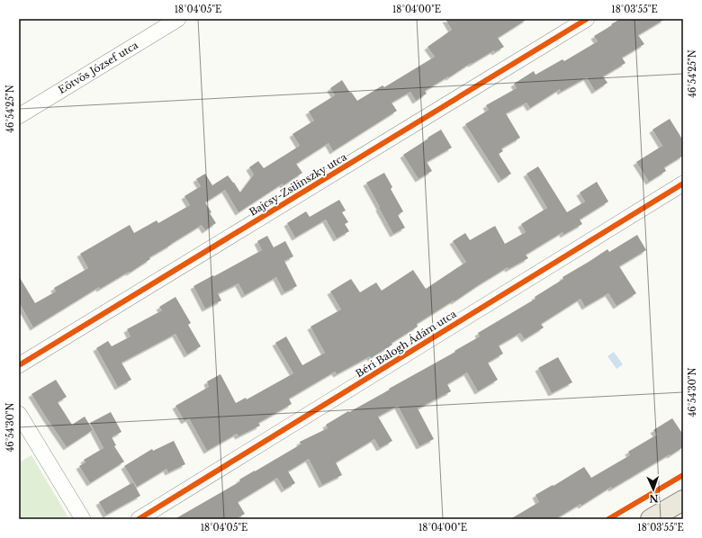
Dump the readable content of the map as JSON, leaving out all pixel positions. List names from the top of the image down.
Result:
{
  "streets": {
    "street": ["Eötvös József utca", "Bajcsy-Zsilinszky utca", "Béri Balogh Ádám utca"]
  },
  "north": "bottom",
  "coordinates": [
    "18°04'05\"E",
    "18°04'00\"E",
    "18°03'55\"E",
    "46°54'25\"N",
    "46°54'30\"N"
  ]
}
